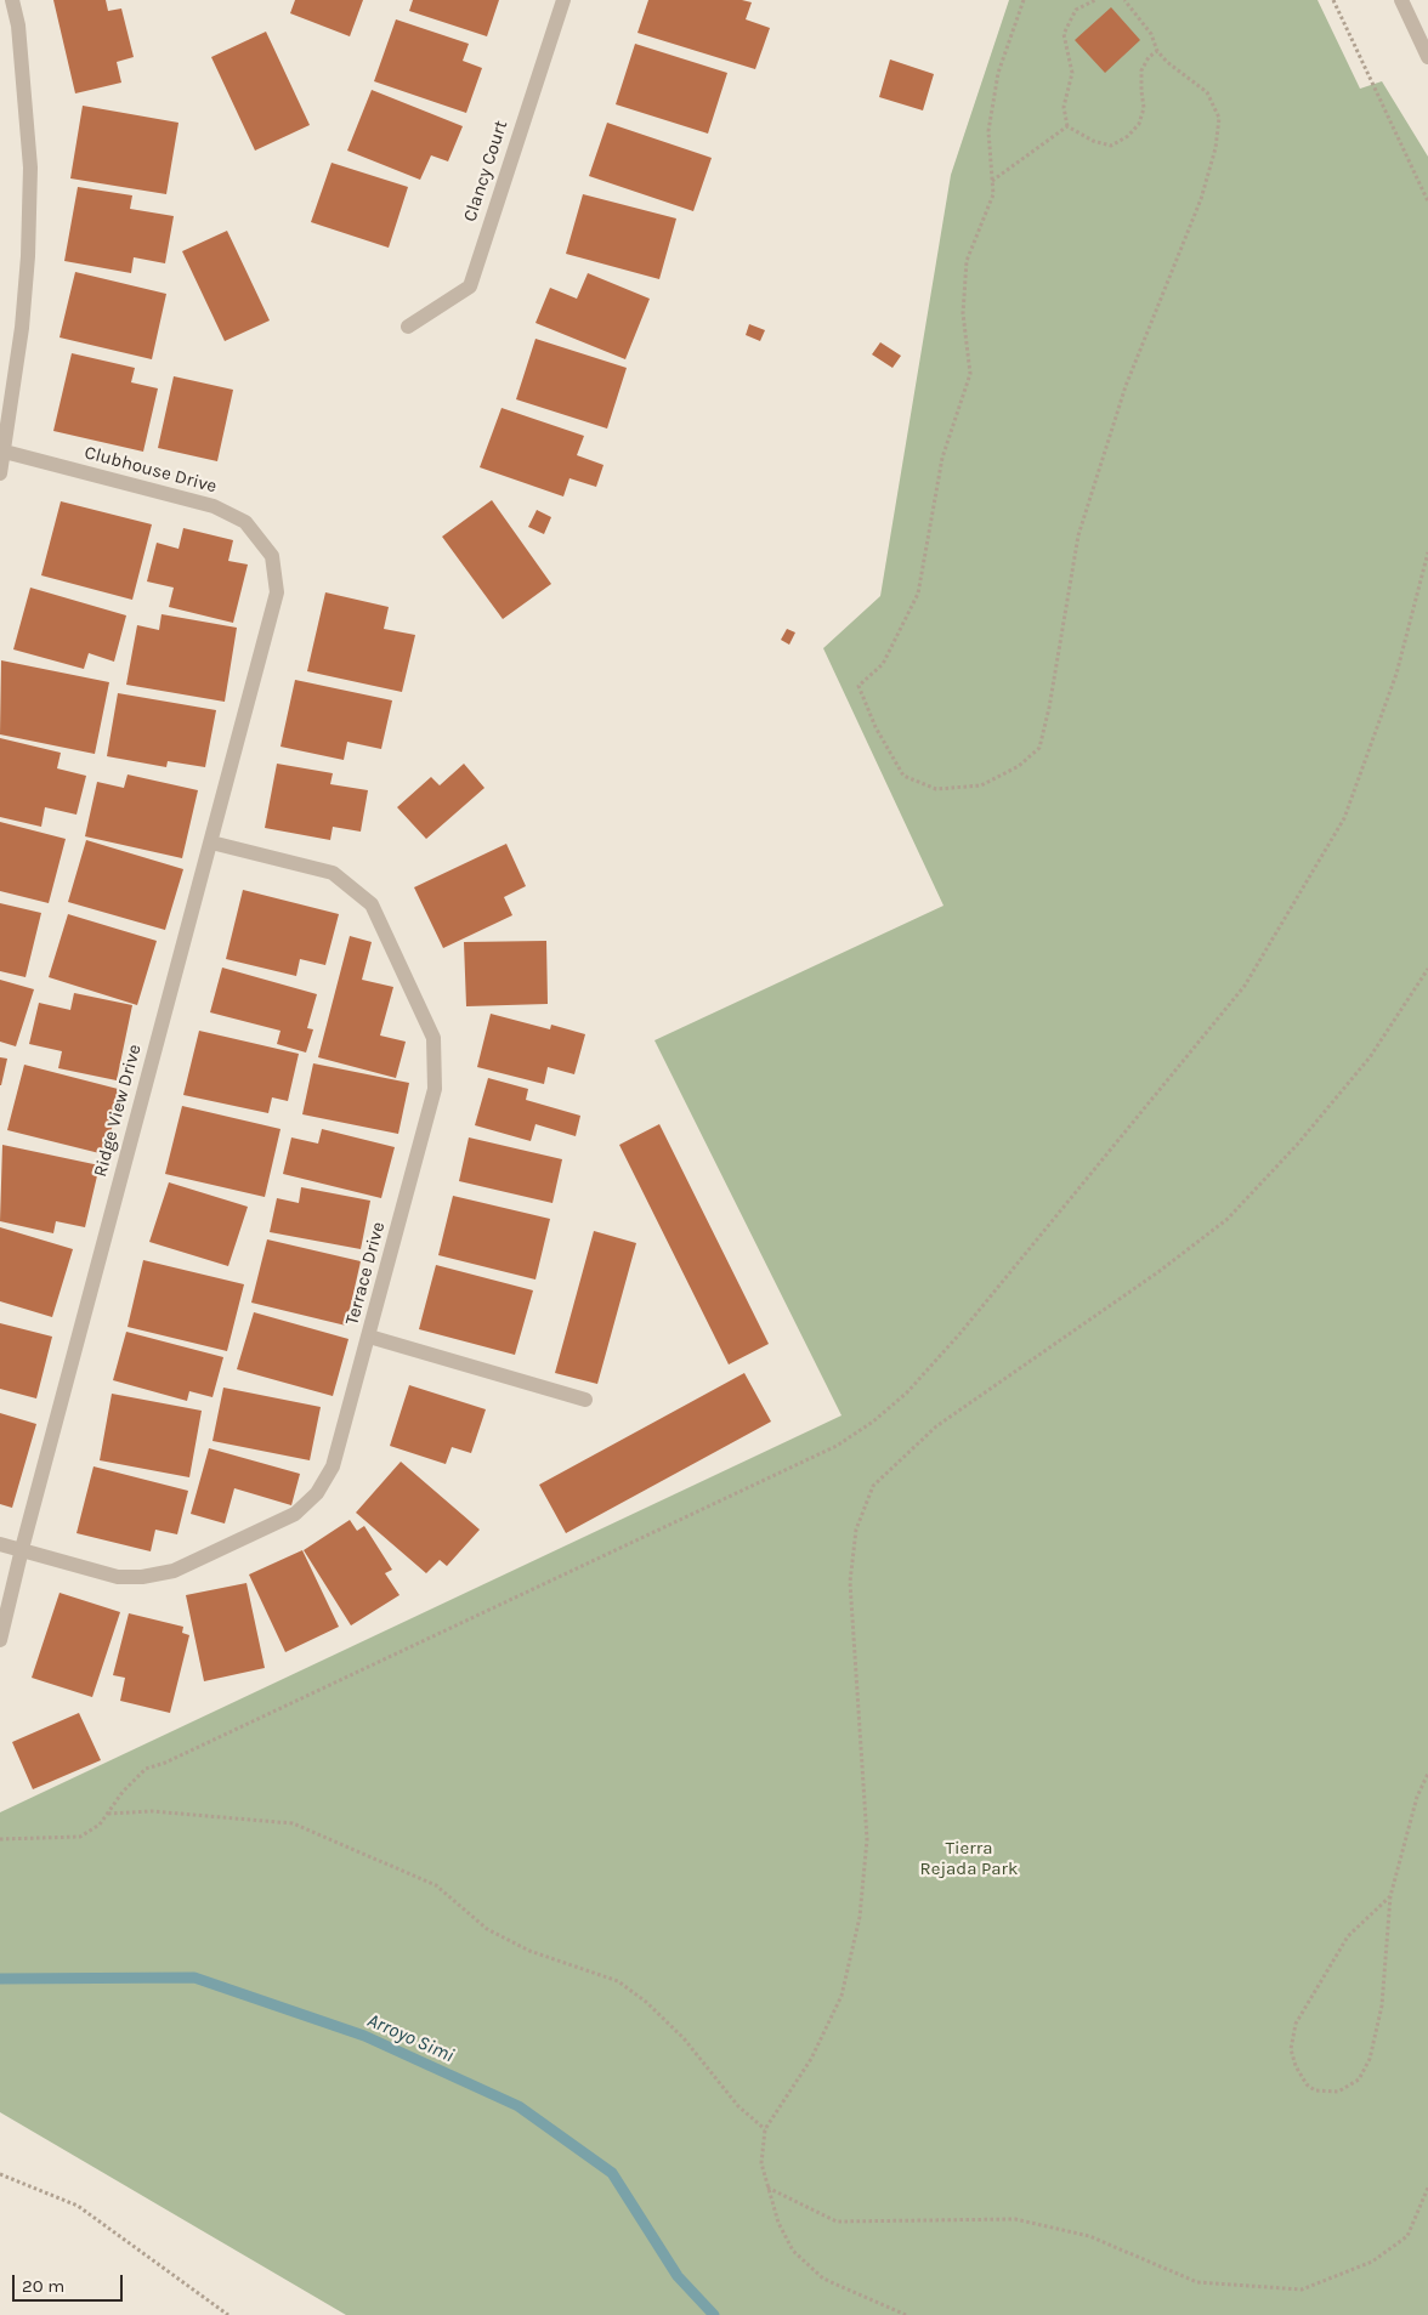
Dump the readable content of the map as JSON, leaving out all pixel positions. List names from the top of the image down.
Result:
{
  "streets": {
    "street": [
      "Clancy Court",
      "Clubhouse Drive",
      "Ridge View Drive",
      "Terrace Drive"
    ]
  },
  "crossings": [
    ["Clubhouse Drive", "Ridge View Drive"],
    ["Ridge View Drive", "Terrace Drive"]
  ],
  "water": ["Arroyo Simi"],
  "parks": ["Tierra Rejada Park"],
  "scale_bar": "20 m"
}
